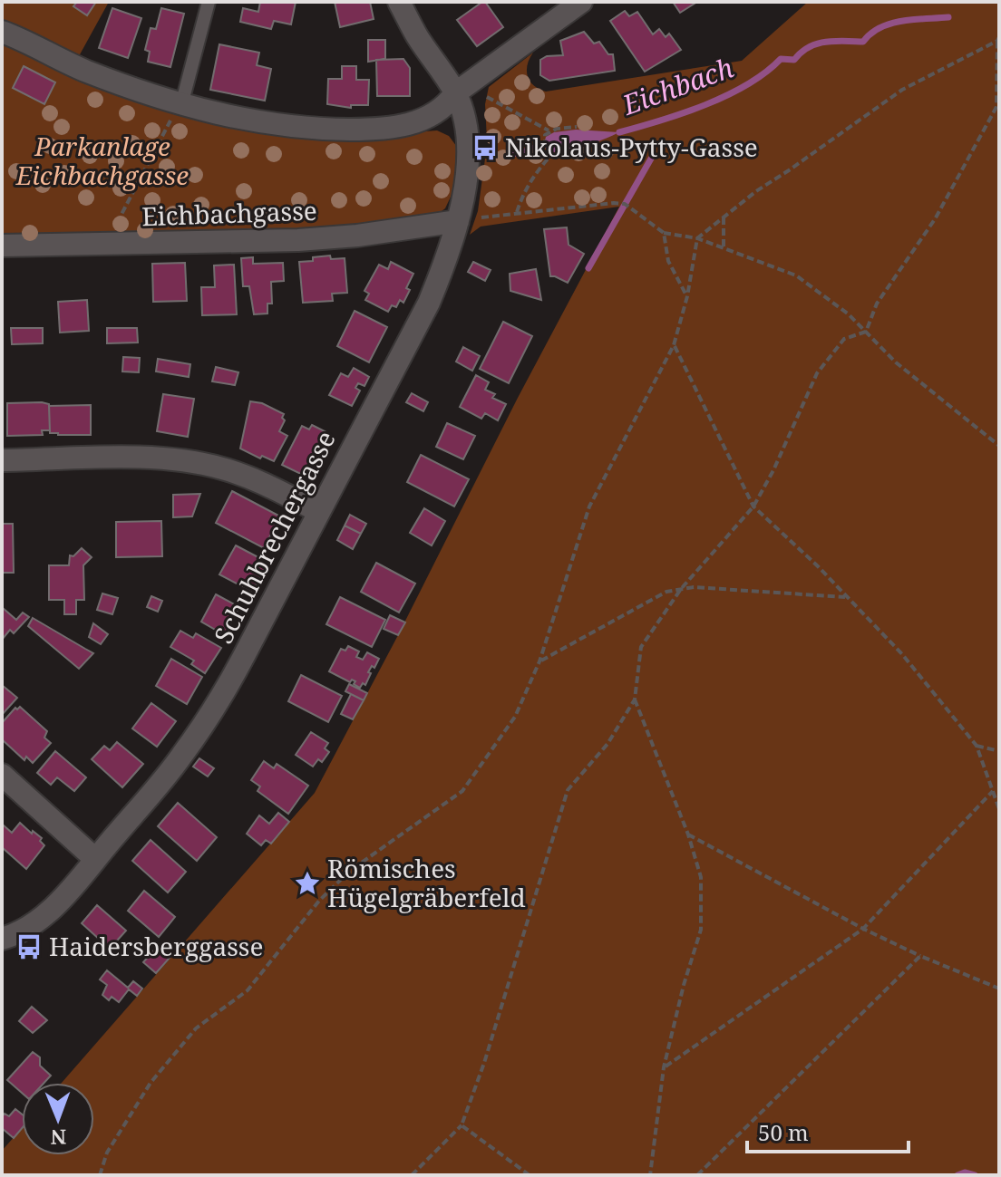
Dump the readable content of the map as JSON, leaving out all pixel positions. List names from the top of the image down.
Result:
{
  "streets": {
    "street": ["Eichbachgasse", "Schuhbrechergasse"]
  },
  "crossings": [
    ["Eichbachgasse", "Schuhbrechergasse"]
  ],
  "water": ["Eichbach"],
  "parks": ["Parkanlage Eichbachgasse"],
  "places": {
    "bus stop": ["Nikolaus-Pytty-Gasse", "Haidersberggasse"],
    "place": ["Römisches Hügelgräberfeld"]
  },
  "scale_bar": "50 m",
  "north": "bottom"
}
